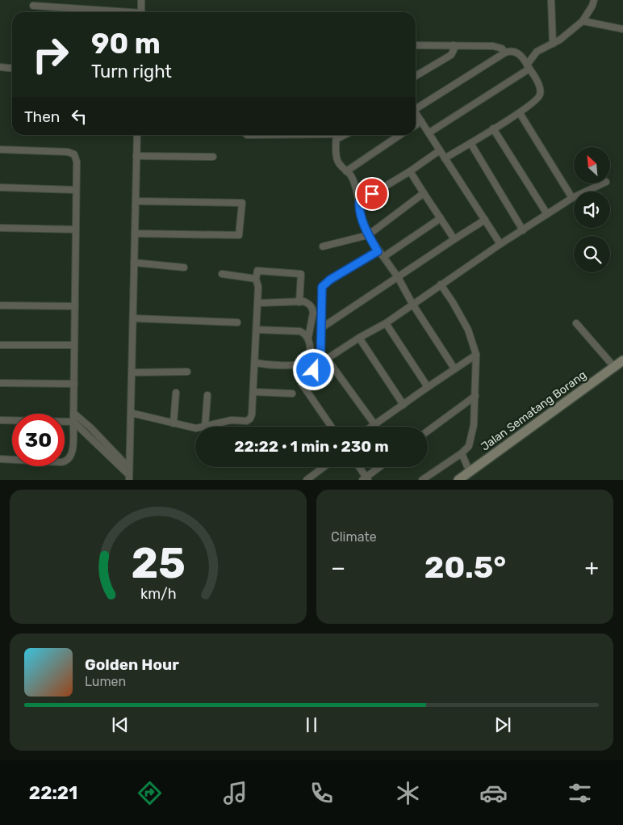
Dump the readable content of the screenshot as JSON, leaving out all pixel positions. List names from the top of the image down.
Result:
{
  "streets": {
    "street": ["Jalan Sematang Borang"]
  },
  "north": "top left",
  "page": {
    "turn": ["90 m", "Turn right"],
    "then": "Then",
    "limit": "30",
    "trip": "22:22 · 1 min · 230 m",
    "tile": "Climate",
    "heat": ["−", "20.5°", "+"],
    "song": ["Golden Hour", "Lumen"],
    "tabs": "22:21",
    "gauge": ["25", "km/h"]
  }
}
